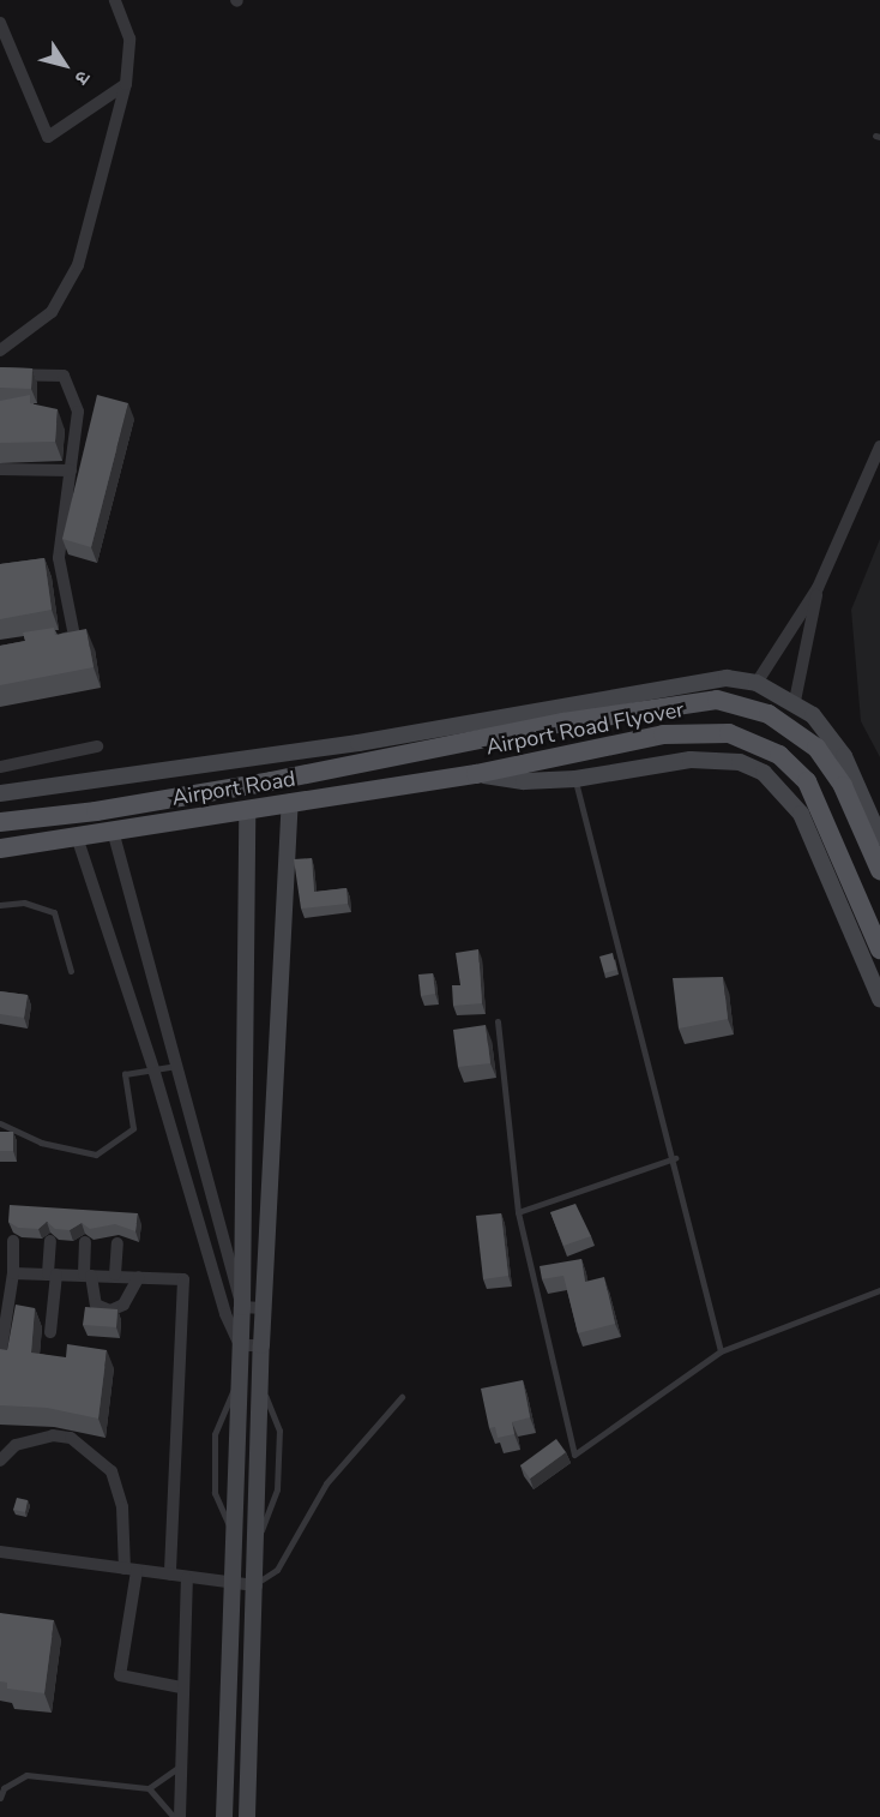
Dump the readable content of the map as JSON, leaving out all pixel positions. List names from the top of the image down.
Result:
{
  "streets": {
    "main road": ["Airport Road Flyover", "Airport Road"]
  },
  "crossings": [
    ["Airport Road Flyover", "Airport Road"]
  ],
  "north": "bottom right"
}
